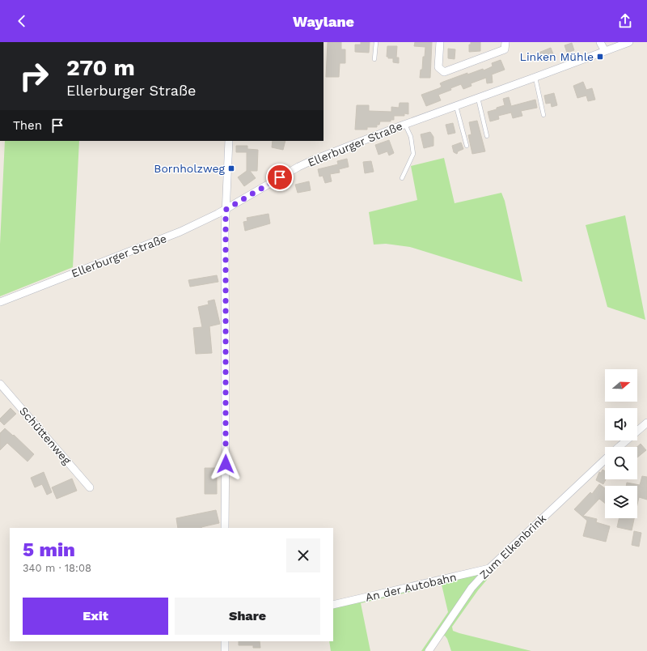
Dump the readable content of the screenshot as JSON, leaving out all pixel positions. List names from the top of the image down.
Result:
{
  "streets": {
    "street": [
      "Ellerburger Straße",
      "Schüttenweg",
      "Zum Elkenbrink",
      "An der Autobahn"
    ]
  },
  "crossings": [
    ["Zum Elkenbrink", "An der Autobahn"]
  ],
  "places": {
    "transit": ["Linken Mühle", "Bornholzweg"]
  },
  "north": "right",
  "page": {
    "header": "Waylane",
    "turn": ["270 m", "Ellerburger Straße"],
    "then": "Then",
    "heading": ["5 min", "340 m · 18:08"],
    "buttons": ["Exit", "Share"]
  }
}
